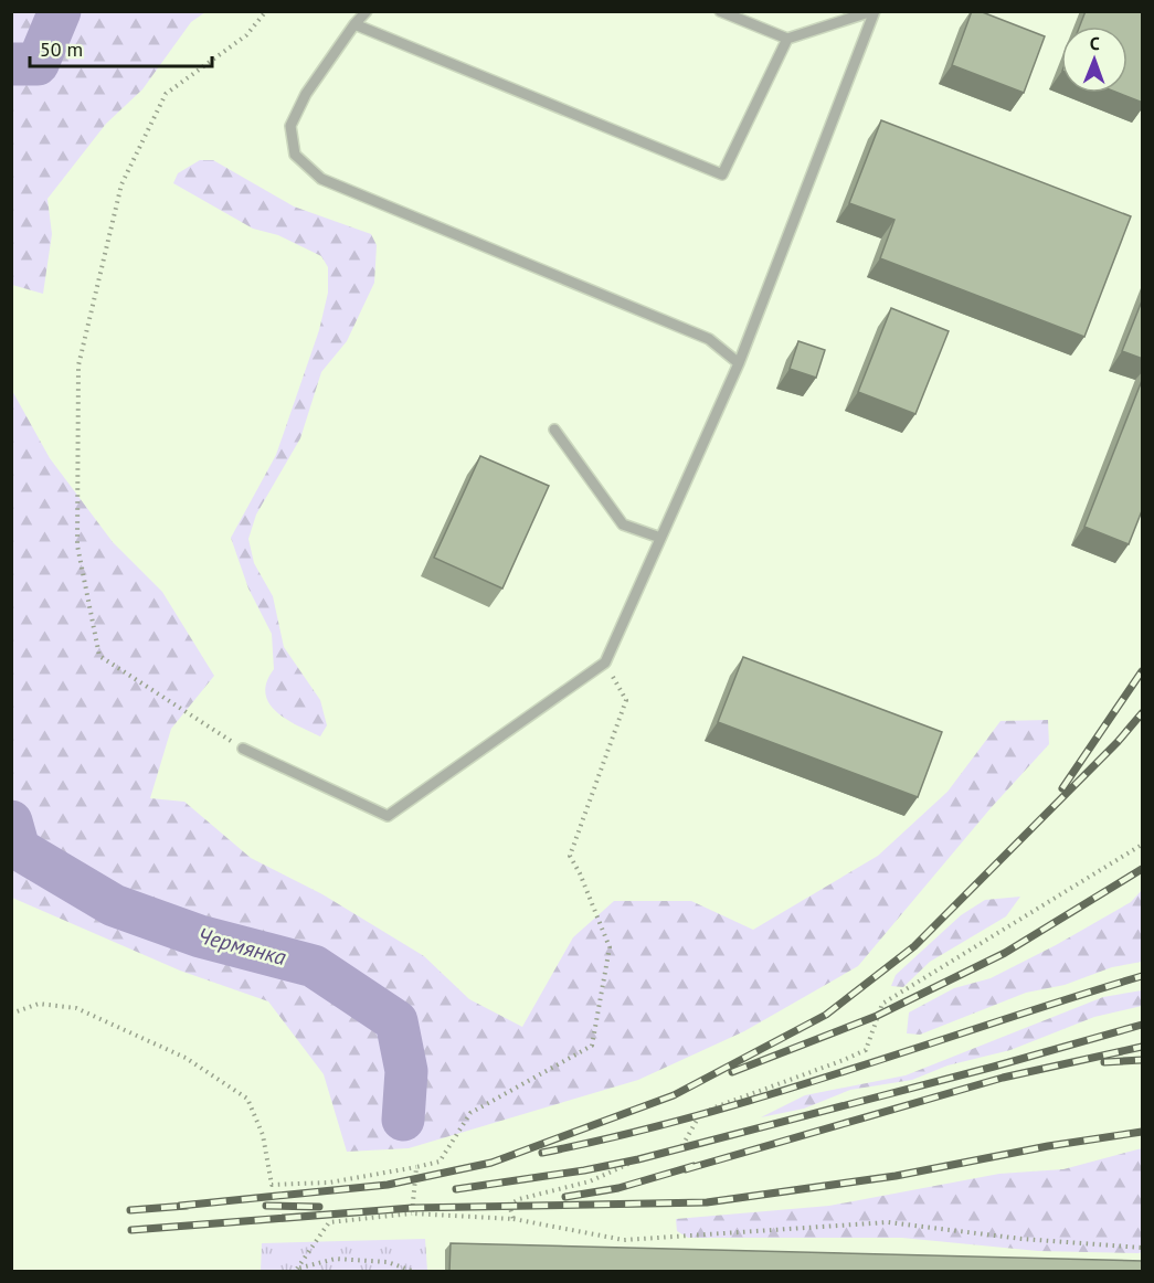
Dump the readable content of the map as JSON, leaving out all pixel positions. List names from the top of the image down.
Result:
{
  "water": ["Чермянка"],
  "scale_bar": "50 m",
  "north": "top"
}
